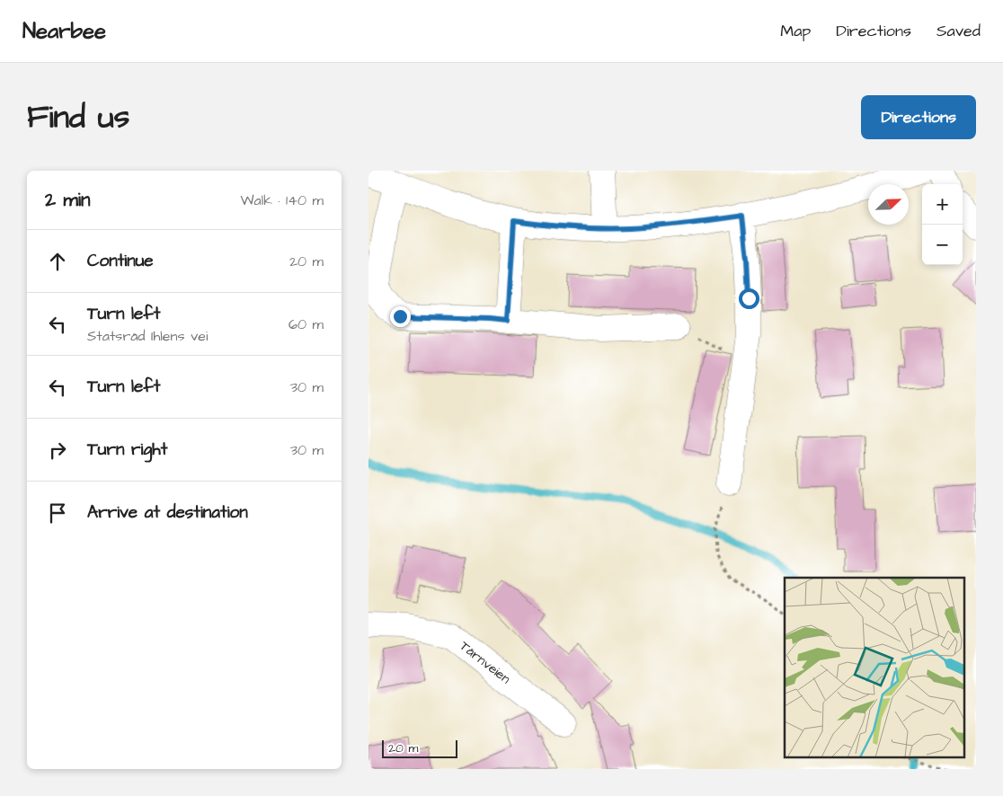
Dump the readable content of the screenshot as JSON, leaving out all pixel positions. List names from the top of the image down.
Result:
{
  "streets": {
    "street": ["Tårnveien"]
  },
  "scale_bar": "20 m",
  "north": "top right",
  "page": {
    "header": "Nearbee",
    "nav": ["Map", "Directions", "Saved"],
    "title": "Find us",
    "buttons": "Directions",
    "heading": ["2 min", "Walk · 140 m"],
    "map_buttons": ["+", "−"],
    "list": [
      ["Continue", "20 m"],
      ["Turn left", "Statsråd Ihlens vei", "60 m"],
      ["Turn left", "30 m"],
      ["Turn right", "30 m"],
      "Arrive at destination"
    ],
    "scale": "20 m"
  }
}
